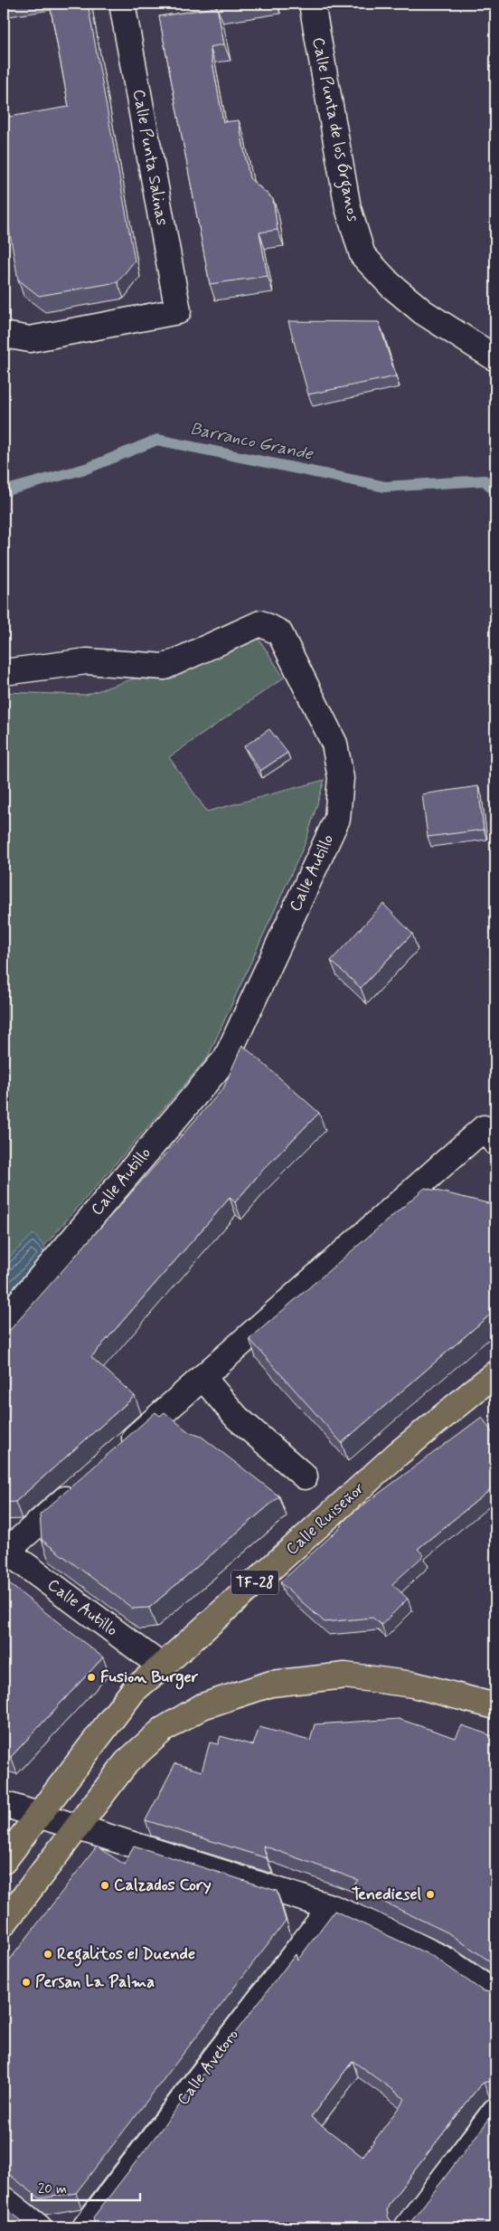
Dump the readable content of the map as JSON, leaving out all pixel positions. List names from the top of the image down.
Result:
{
  "streets": {
    "main road": ["Calle Ruiseñor", "TF-28"],
    "street": [
      "Calle Punta de los Órganos",
      "Calle Punta Salinas",
      "Calle Autillo",
      "Calle Avetoro"
    ]
  },
  "crossings": [
    ["Calle Autillo", "Calle Ruiseñor"],
    ["Calle Ruiseñor", "TF-28"]
  ],
  "water": ["Barranco Grande"],
  "places": [
    "Fusion Burger",
    "Calzados Cory",
    "Tenediesel",
    "Regalitos el Duende",
    "Persan La Palma"
  ],
  "scale_bar": "20 m"
}
